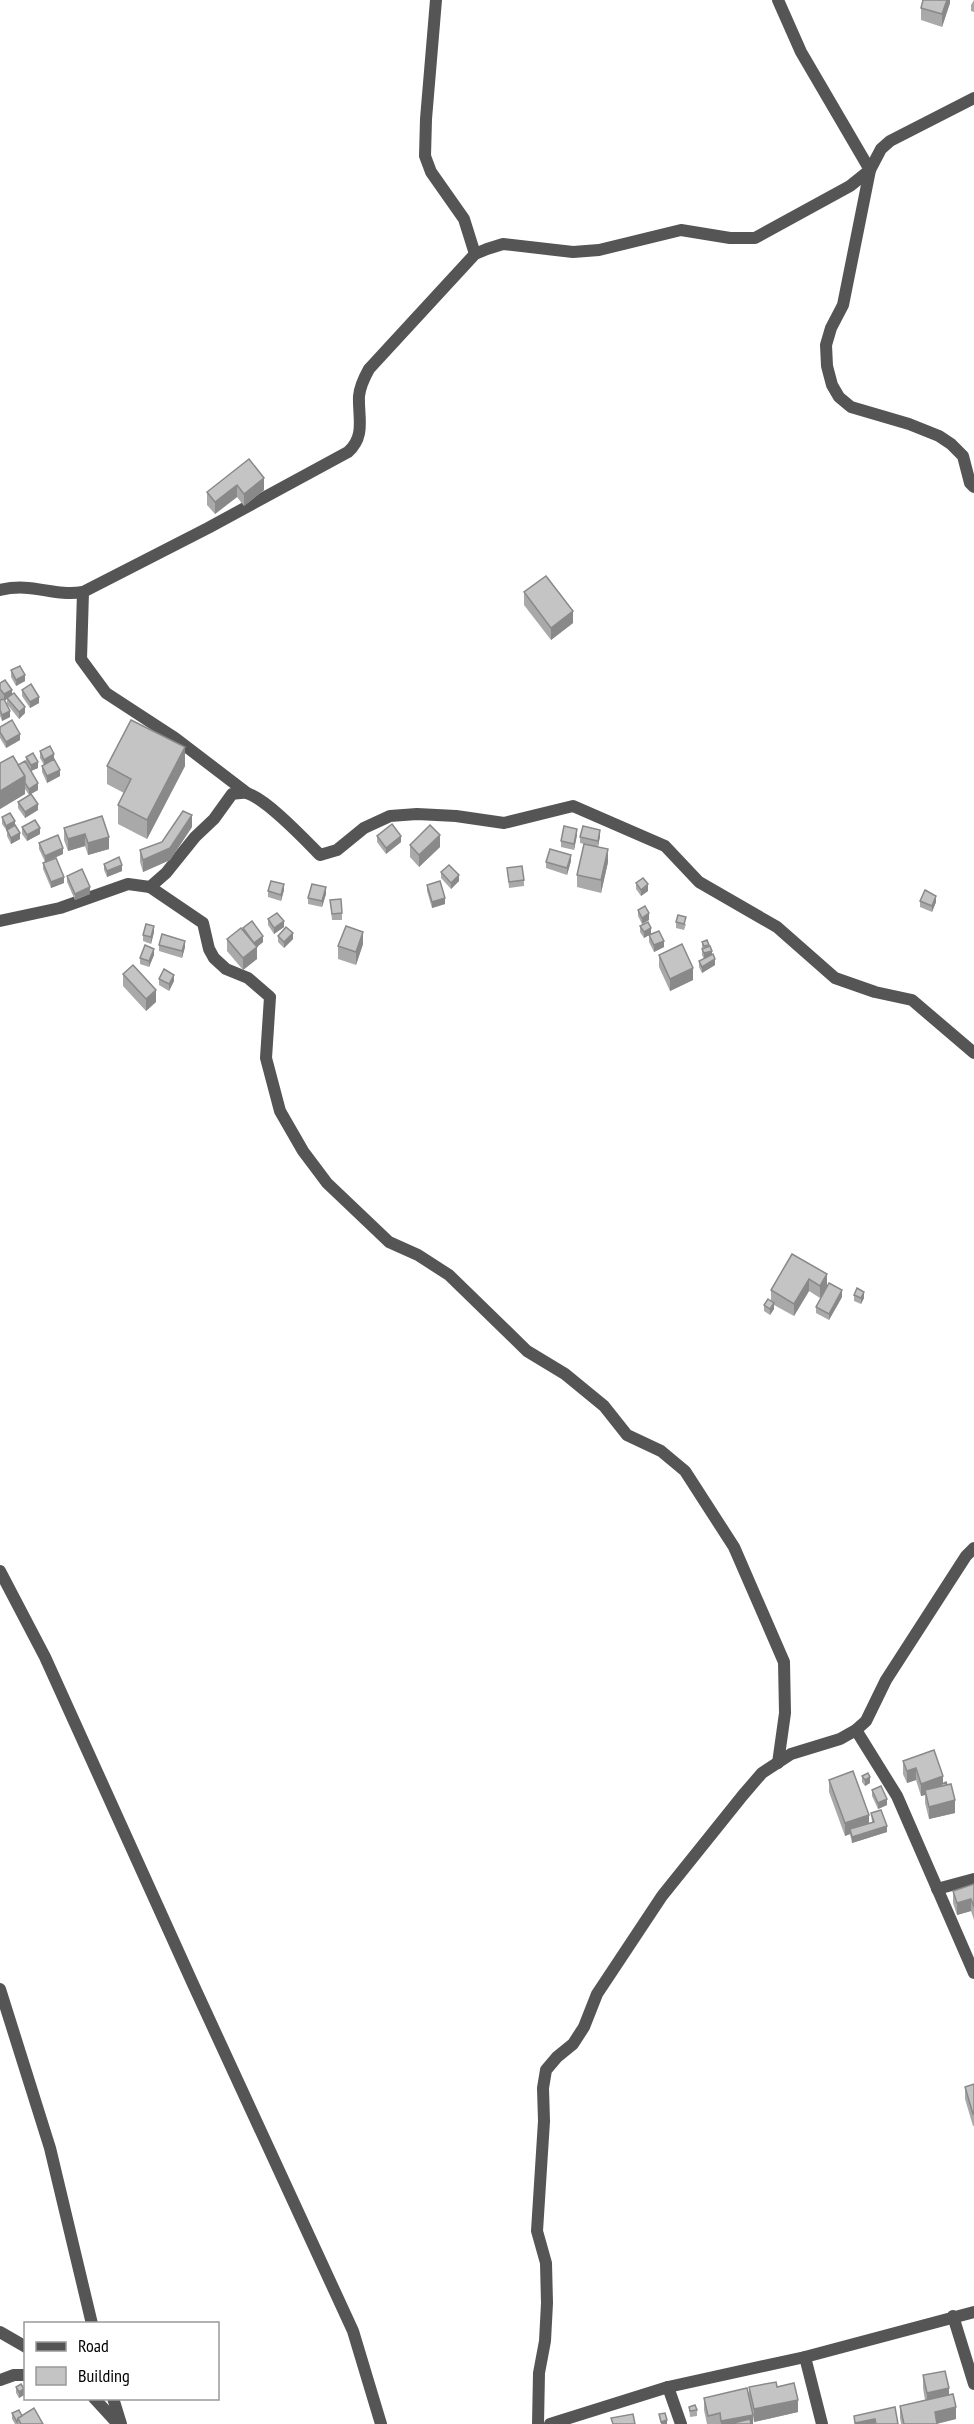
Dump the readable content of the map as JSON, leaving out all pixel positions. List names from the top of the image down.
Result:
{
  "legend": ["Road", "Building"]
}
